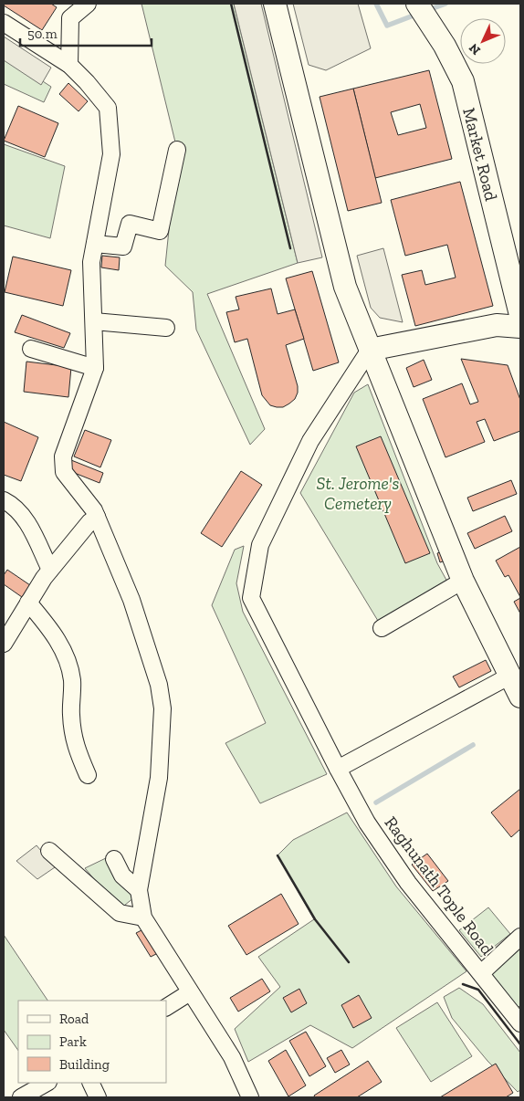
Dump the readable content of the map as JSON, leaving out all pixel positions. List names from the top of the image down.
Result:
{
  "streets": {
    "main road": ["Market Road"],
    "street": ["Raghunath Tople Road"]
  },
  "parks": ["St. Jerome's Cemetery"],
  "legend": ["Road", "Park", "Building"],
  "scale_bar": "50 m",
  "north": "bottom left"
}
